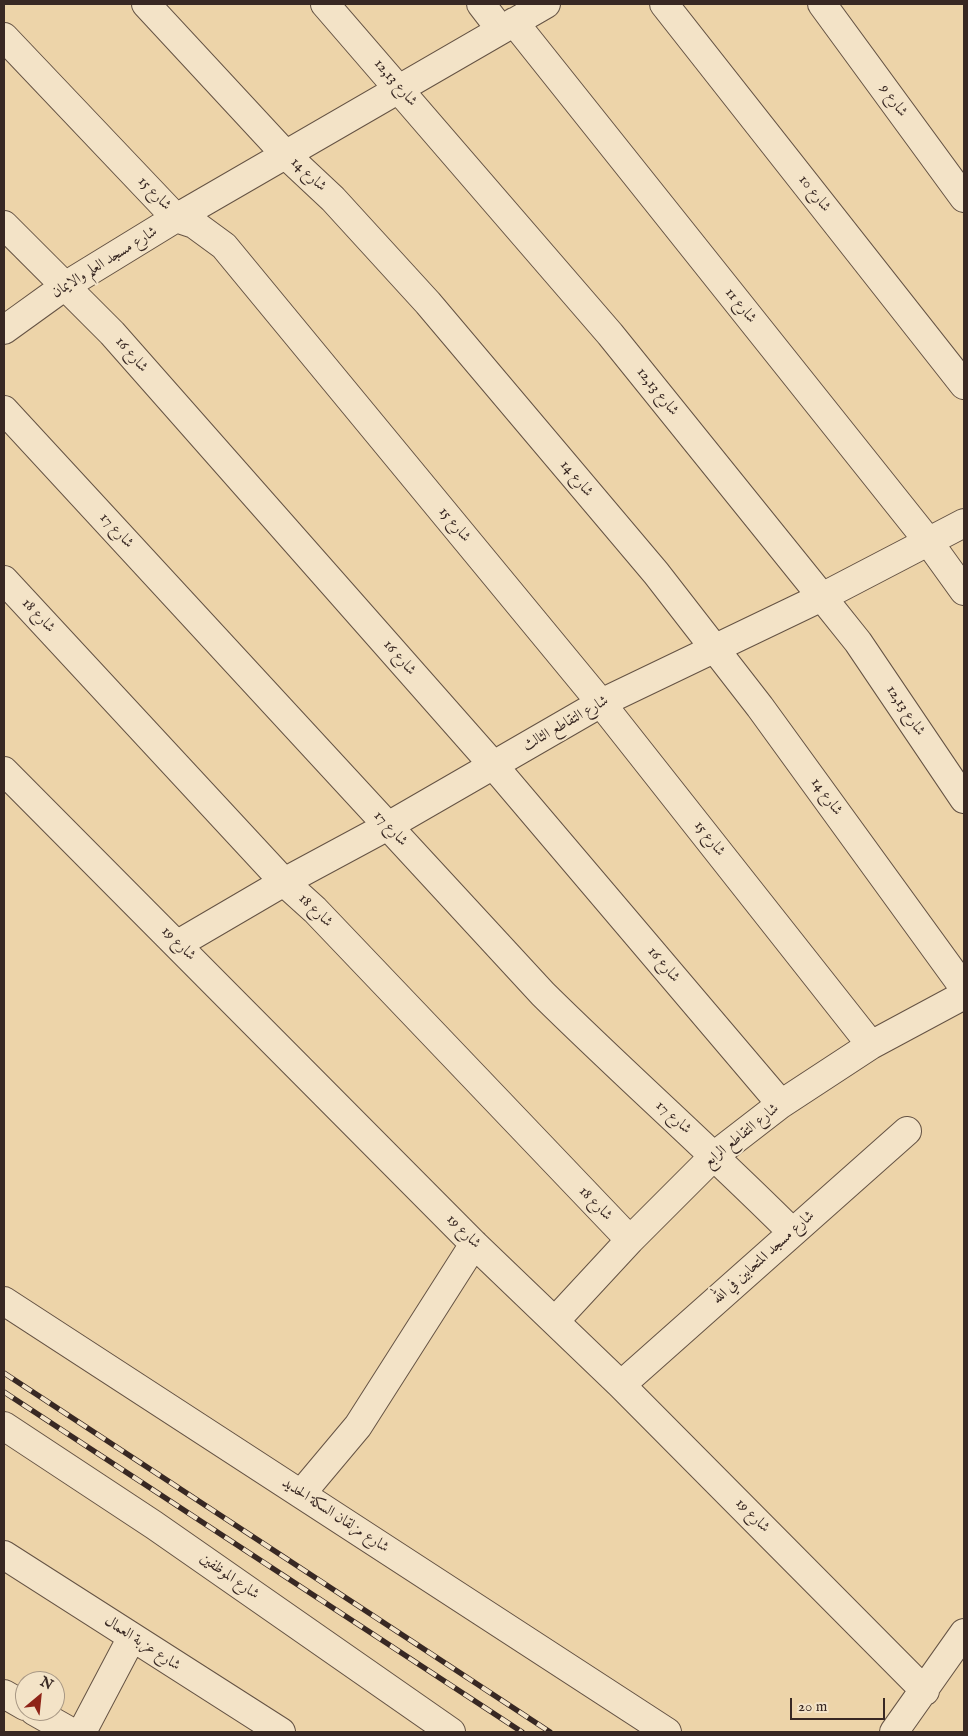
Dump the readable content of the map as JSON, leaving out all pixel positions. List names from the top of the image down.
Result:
{
  "streets": {
    "street": [
      "شارع 12,13",
      "شارع 9",
      "شارع 14",
      "شارع 15",
      "شارع 10",
      "شارع مسجد العلم والايمان",
      "شارع 11",
      "شارع 16",
      "شارع 17",
      "شارع 18",
      "شارع التقاطع الثالث",
      "شارع 19",
      "شارع التقاطع الرابع",
      "شارع مسجد المتحابين في الله",
      "شارع مزلقان السكة الحديد",
      "شارع الموظفين",
      "شارع عزبة العمال"
    ]
  },
  "crossings": [
    ["شارع 12,13", "شارع مسجد العلم والايمان"],
    ["شارع 12,13", "شارع التقاطع الثالث"],
    ["شارع 14", "شارع مسجد العلم والايمان"],
    ["شارع 14", "شارع التقاطع الثالث"],
    ["شارع 15", "شارع مسجد العلم والايمان"],
    ["شارع 15", "شارع التقاطع الثالث"],
    ["شارع 15", "شارع التقاطع الرابع"],
    ["شارع مسجد العلم والايمان", "شارع 11"],
    ["شارع مسجد العلم والايمان", "شارع 16"],
    ["شارع 11", "شارع التقاطع الثالث"],
    ["شارع 16", "شارع التقاطع الثالث"],
    ["شارع 16", "شارع التقاطع الرابع"],
    ["شارع 17", "شارع التقاطع الثالث"],
    ["شارع 17", "شارع التقاطع الرابع"],
    ["شارع 17", "شارع مسجد المتحابين في الله"],
    ["شارع 18", "شارع التقاطع الثالث"],
    ["شارع 18", "شارع التقاطع الرابع"],
    ["شارع التقاطع الثالث", "شارع 19"],
    ["شارع 19", "شارع التقاطع الرابع"],
    ["شارع 19", "شارع مسجد المتحابين في الله"]
  ],
  "scale_bar": "20 m",
  "north": "top right"
}
